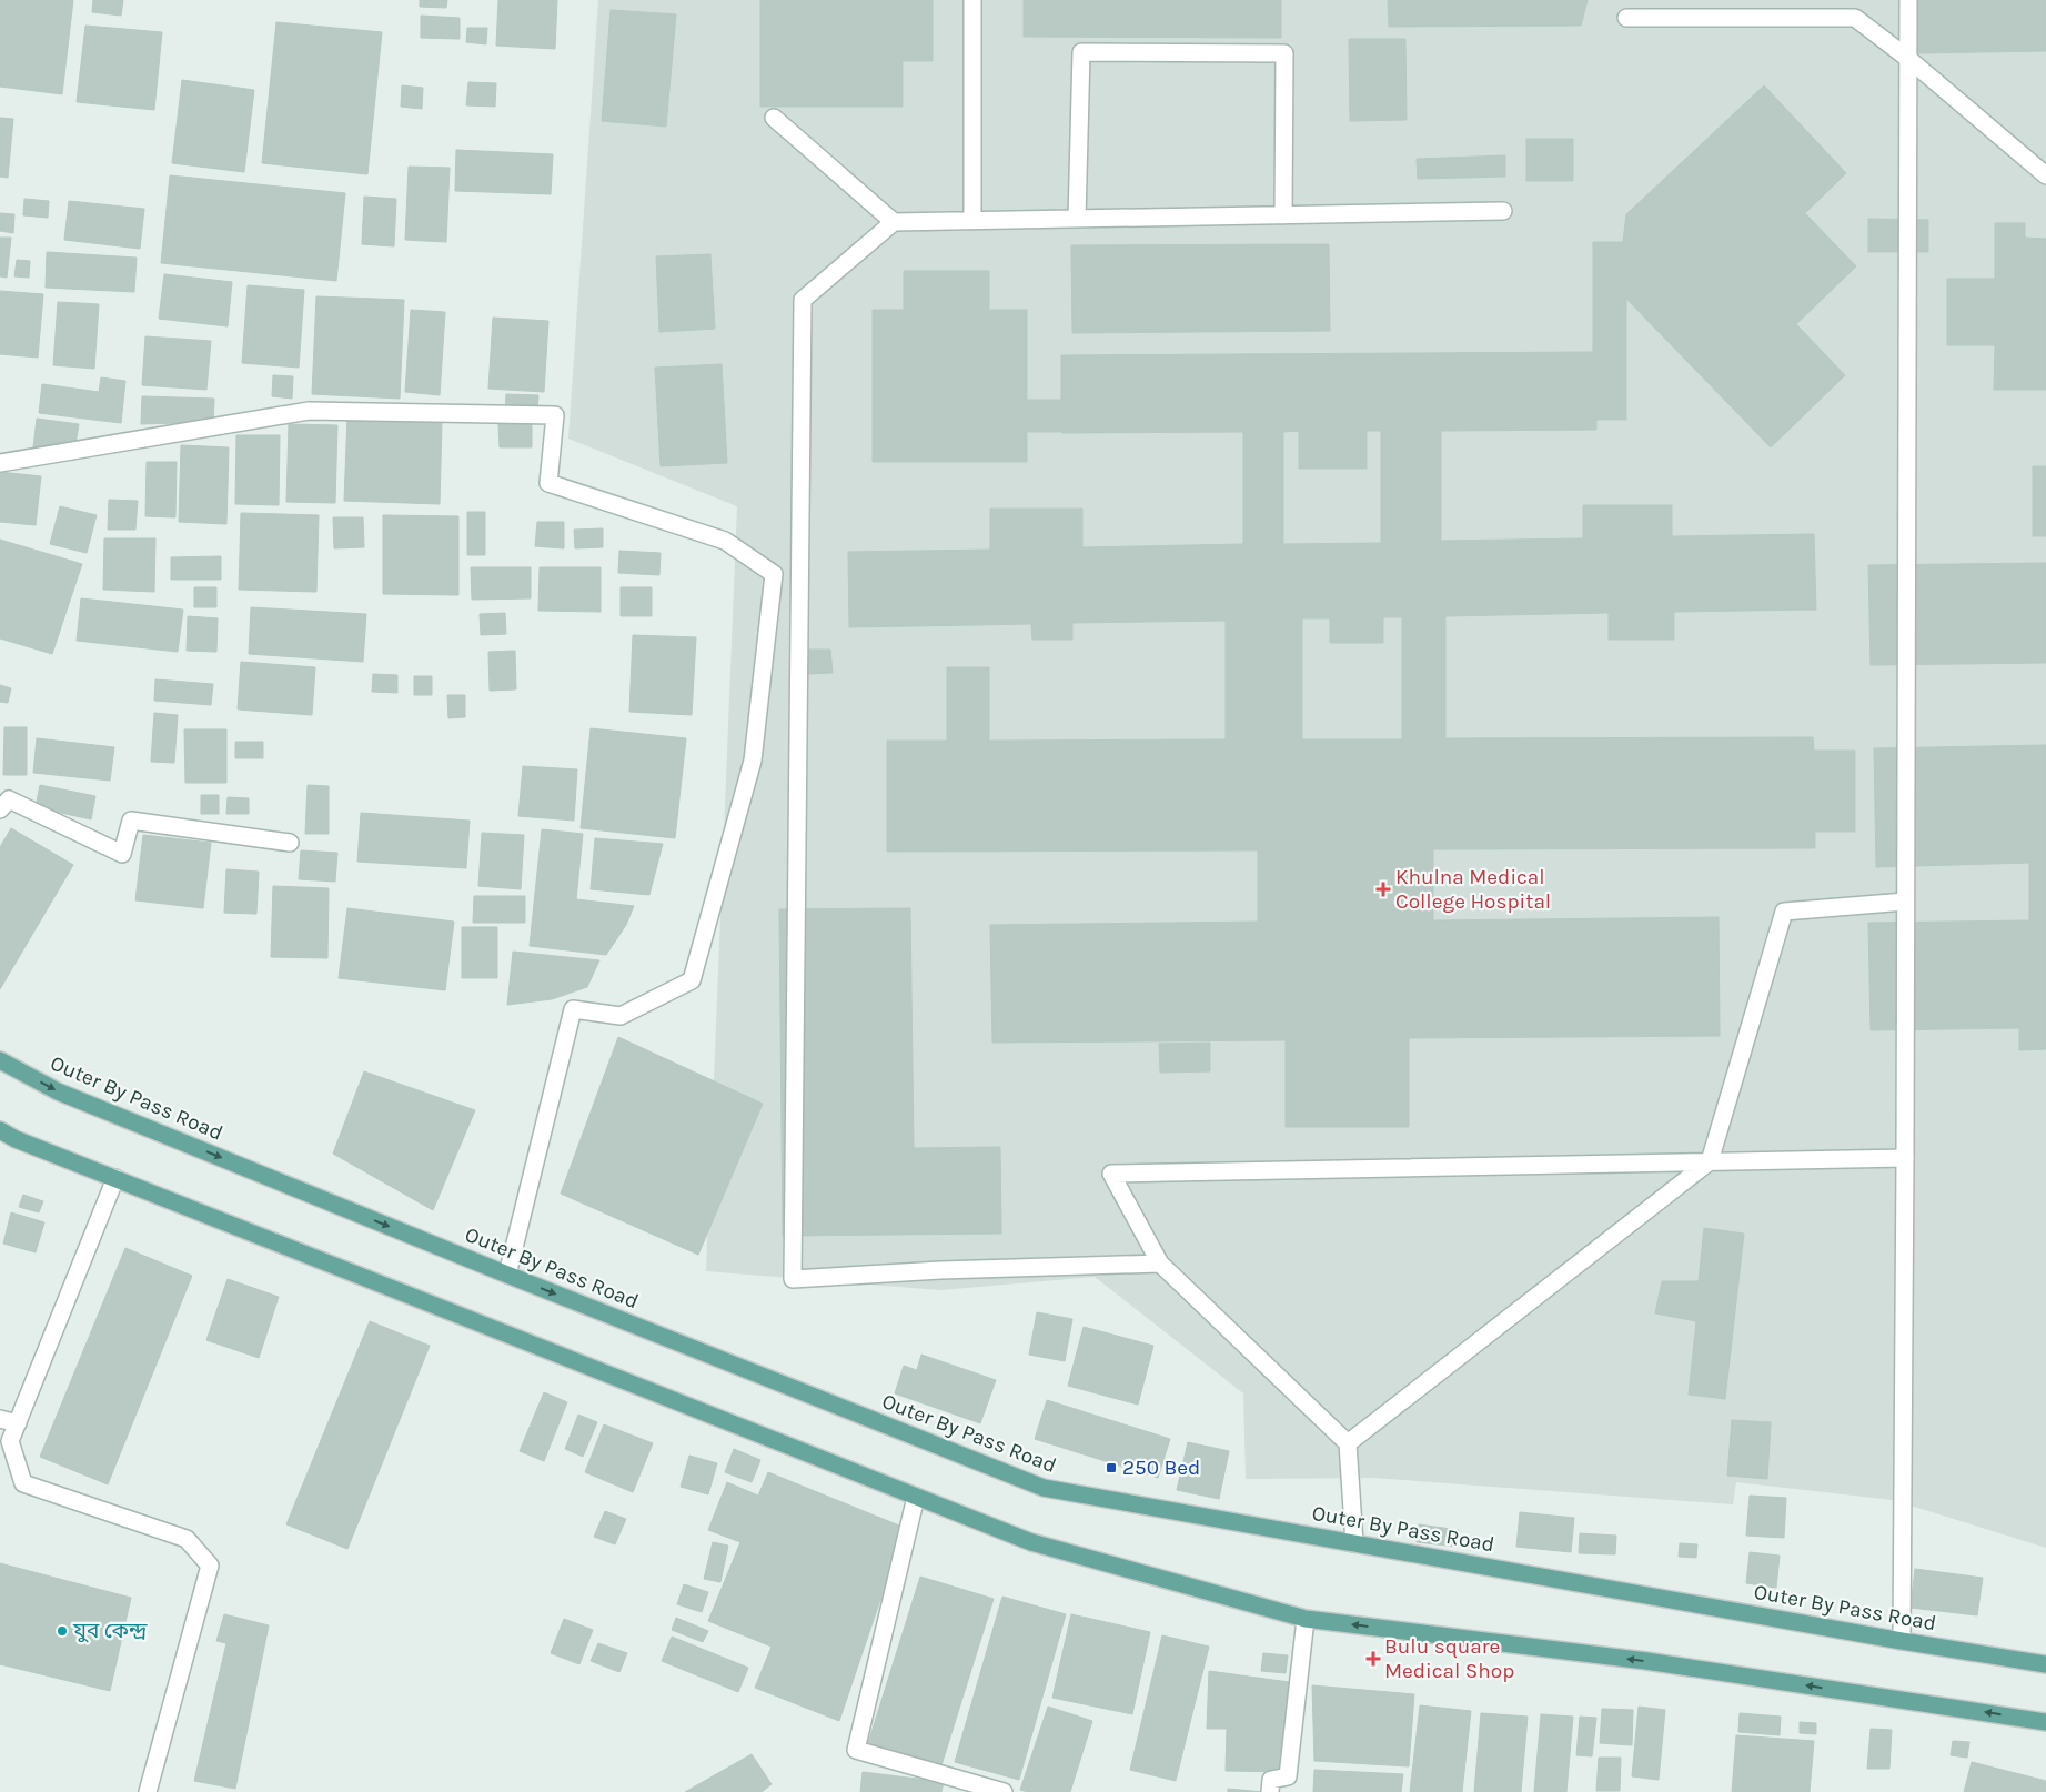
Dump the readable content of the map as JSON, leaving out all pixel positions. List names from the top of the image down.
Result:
{
  "streets": {
    "main road": ["Outer By Pass Road"]
  },
  "places": {
    "health": ["Khulna Medical College Hospital", "Bulu square Medical Shop"],
    "transit": ["250 Bed"],
    "other": ["যুব কেন্দ্র"]
  }
}
